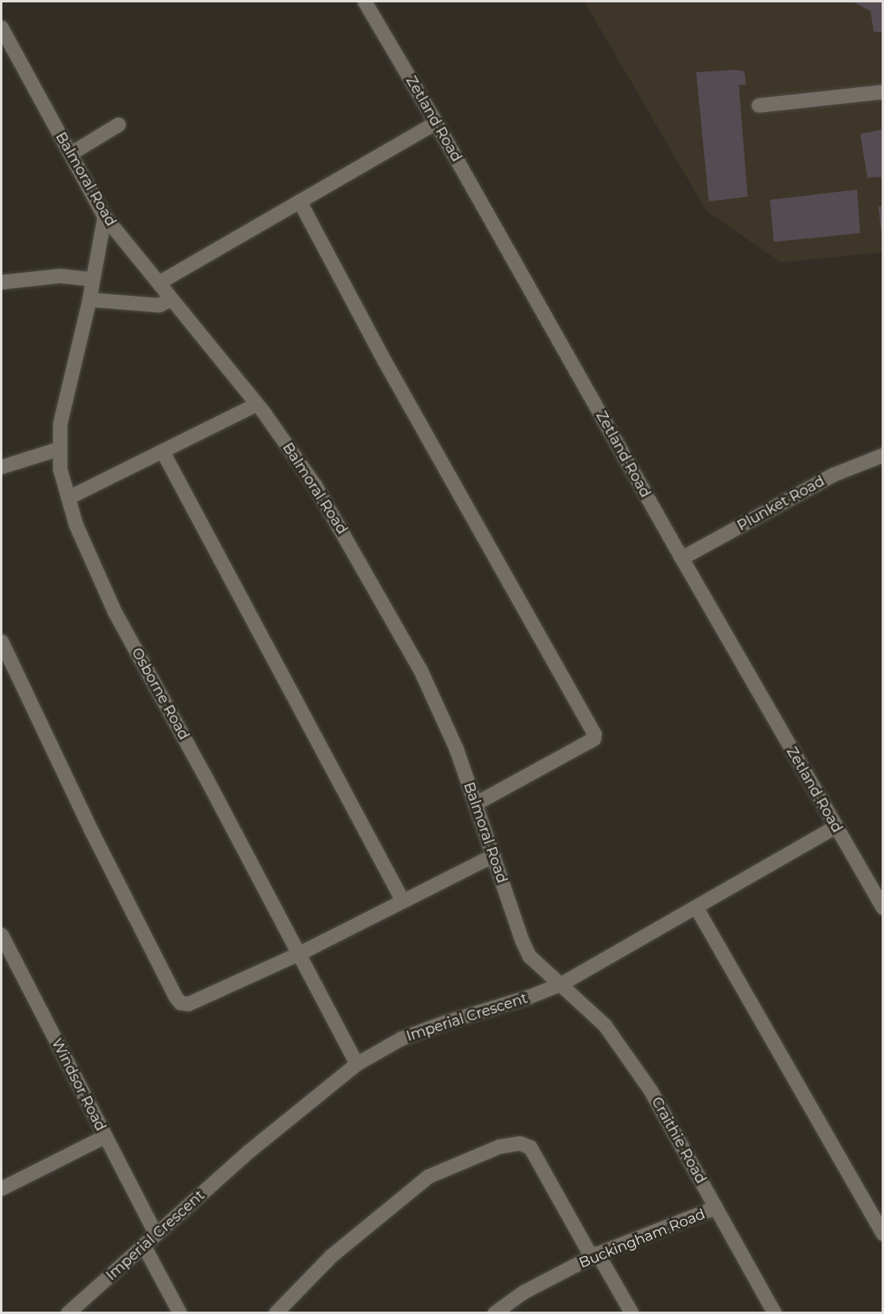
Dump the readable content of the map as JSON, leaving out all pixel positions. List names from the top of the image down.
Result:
{
  "streets": {
    "street": [
      "Zetland Road",
      "Balmoral Road",
      "Plunket Road",
      "Osborne Road",
      "Imperial Crescent",
      "Windsor Road",
      "Craithie Road",
      "Buckingham Road"
    ]
  },
  "crossings": [
    ["Zetland Road", "Plunket Road"],
    ["Zetland Road", "Imperial Crescent"],
    ["Balmoral Road", "Osborne Road"],
    ["Balmoral Road", "Imperial Crescent"],
    ["Balmoral Road", "Craithie Road"],
    ["Osborne Road", "Imperial Crescent"],
    ["Imperial Crescent", "Windsor Road"],
    ["Imperial Crescent", "Craithie Road"],
    ["Craithie Road", "Buckingham Road"]
  ]
}
